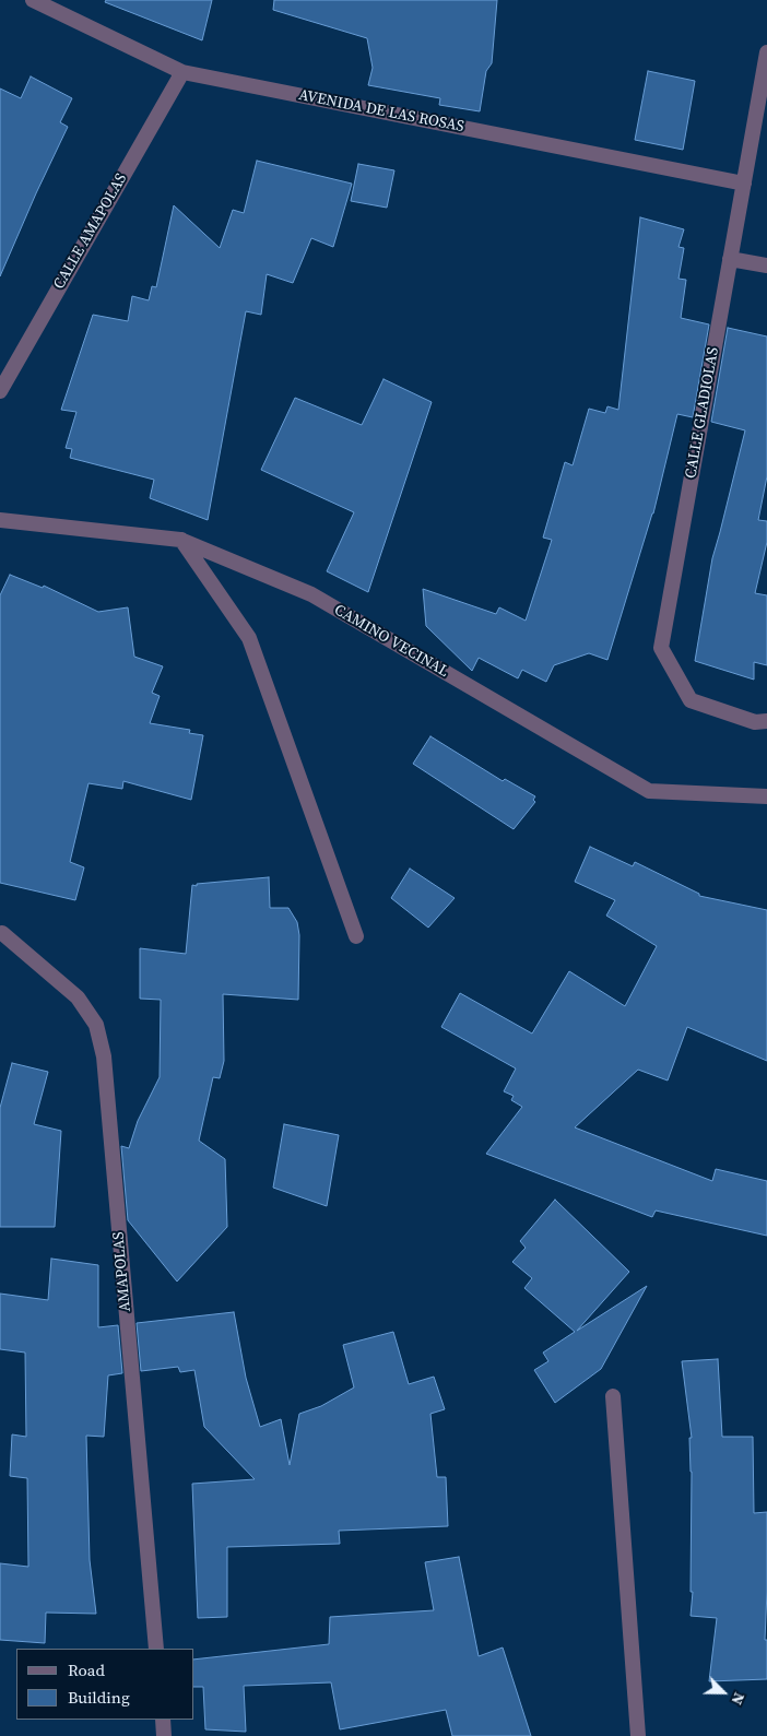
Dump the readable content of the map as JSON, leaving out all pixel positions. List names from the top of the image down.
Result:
{
  "streets": {
    "street": [
      "AVENIDA DE LAS ROSAS",
      "CALLE AMAPOLAS",
      "CALLE GLADIOLAS",
      "CAMINO VECINAL",
      "AMAPOLAS"
    ]
  },
  "crossings": [
    ["AVENIDA DE LAS ROSAS", "CALLE AMAPOLAS"],
    ["AVENIDA DE LAS ROSAS", "CALLE GLADIOLAS"]
  ],
  "legend": ["Road", "Building"],
  "north": "bottom right"
}
